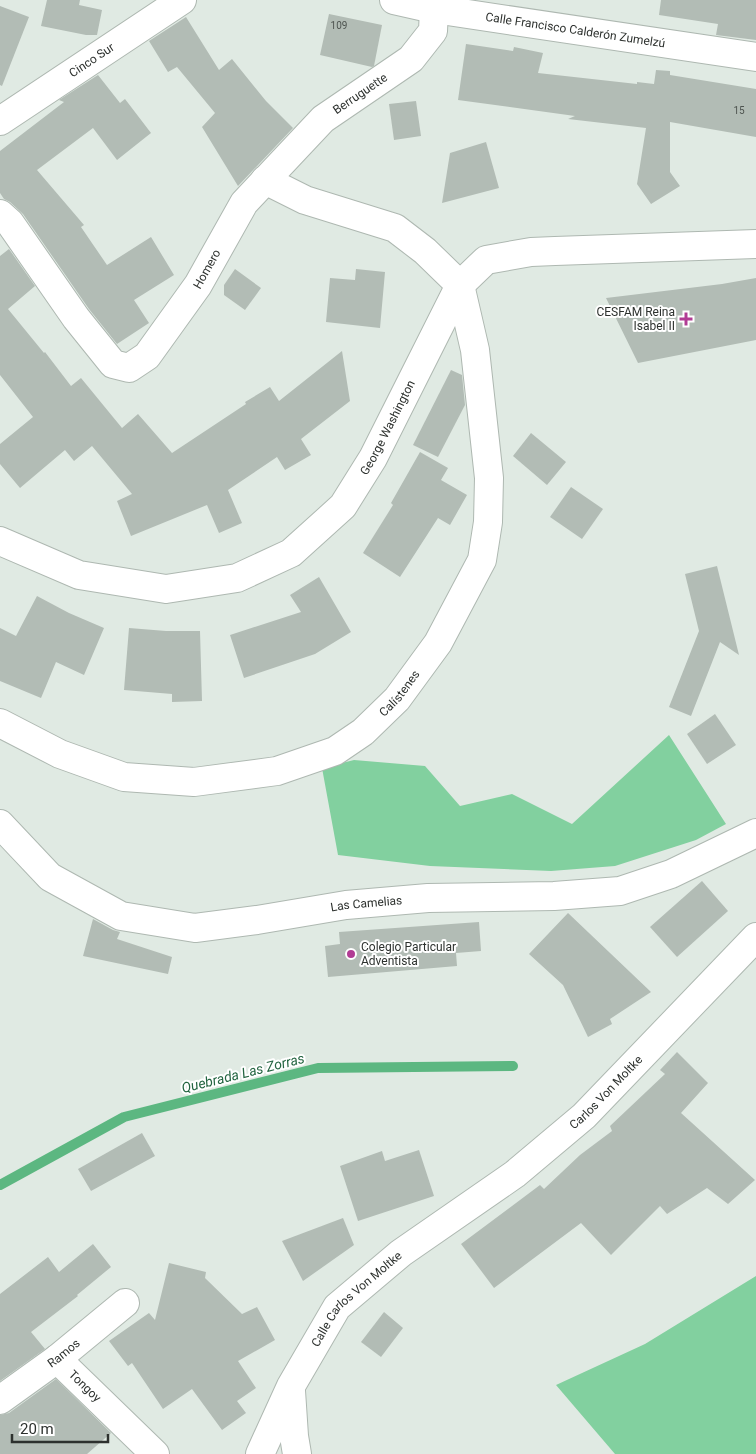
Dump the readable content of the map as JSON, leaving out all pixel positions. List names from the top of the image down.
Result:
{
  "streets": {
    "street": [
      "Calle Francisco Calderón Zumelzú",
      "Cinco Sur",
      "Berruguette",
      "Homero",
      "George Washington",
      "Calístenes",
      "Las Camelias",
      "Carlos Von Moltke",
      "Calle Carlos Von Moltke",
      "Ramos",
      "Tongoy"
    ]
  },
  "crossings": [
    ["Calle Francisco Calderón Zumelzú", "Berruguette"],
    ["Berruguette", "Homero"],
    ["George Washington", "Calístenes"],
    ["Carlos Von Moltke", "Calle Carlos Von Moltke"],
    ["Ramos", "Tongoy"]
  ],
  "water": ["Quebrada Las Zorras"],
  "places": {
    "health": ["CESFAM Reina Isabel II"],
    "other": ["Colegio Particular Adventista"]
  },
  "house_numbers": ["109", "15"],
  "scale_bar": "20 m"
}
